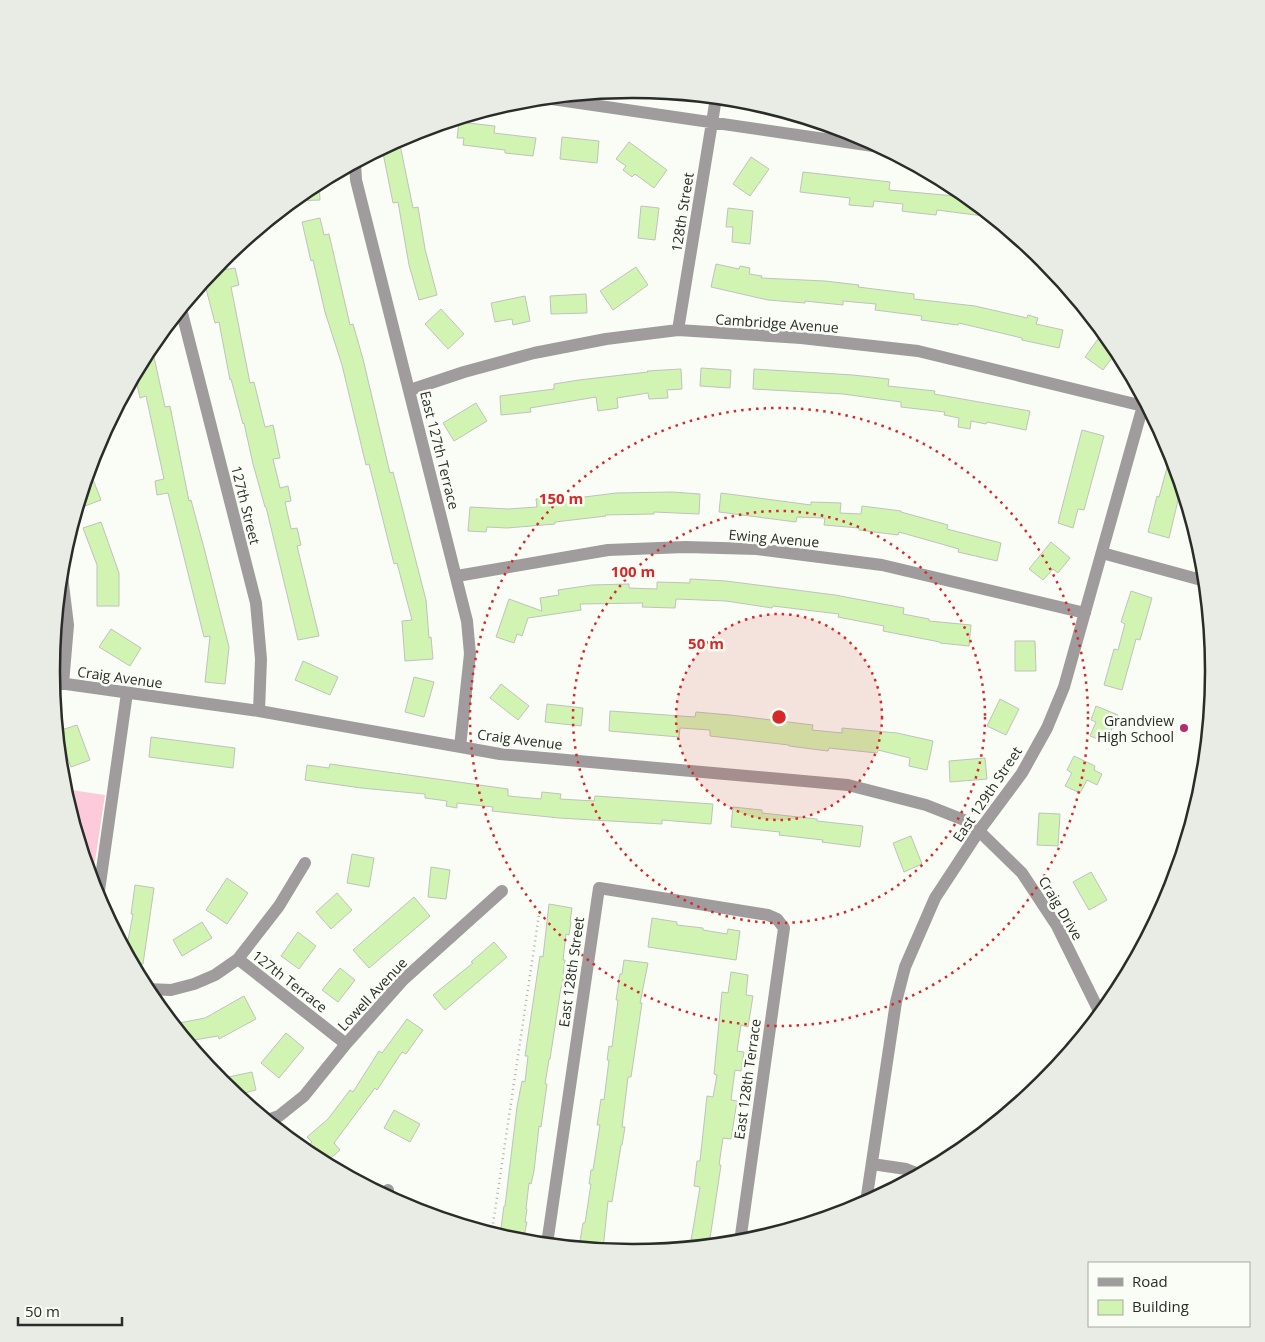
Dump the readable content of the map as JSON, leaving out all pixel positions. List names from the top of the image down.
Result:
{
  "streets": {
    "street": [
      "128th Street",
      "Cambridge Avenue",
      "East 127th Terrace",
      "127th Street",
      "Ewing Avenue",
      "Craig Avenue",
      "East 129th Street",
      "Craig Drive",
      "East 128th Street",
      "127th Terrace",
      "Lowell Avenue",
      "East 128th Terrace"
    ]
  },
  "crossings": [
    ["128th Street", "Cambridge Avenue"],
    ["Cambridge Avenue", "East 127th Terrace"],
    ["East 127th Terrace", "Ewing Avenue"],
    ["East 127th Terrace", "Craig Avenue"],
    ["127th Street", "Craig Avenue"],
    ["Ewing Avenue", "East 129th Street"],
    ["Craig Avenue", "East 129th Street"],
    ["Craig Avenue", "Craig Drive"],
    ["East 129th Street", "Craig Drive"],
    ["East 128th Street", "East 128th Terrace"],
    ["127th Terrace", "Lowell Avenue"]
  ],
  "places": ["Grandview High School"],
  "legend": ["Road", "Building"],
  "scale_bar": "50 m",
  "rings": ["150 m", "100 m", "50 m"]
}
